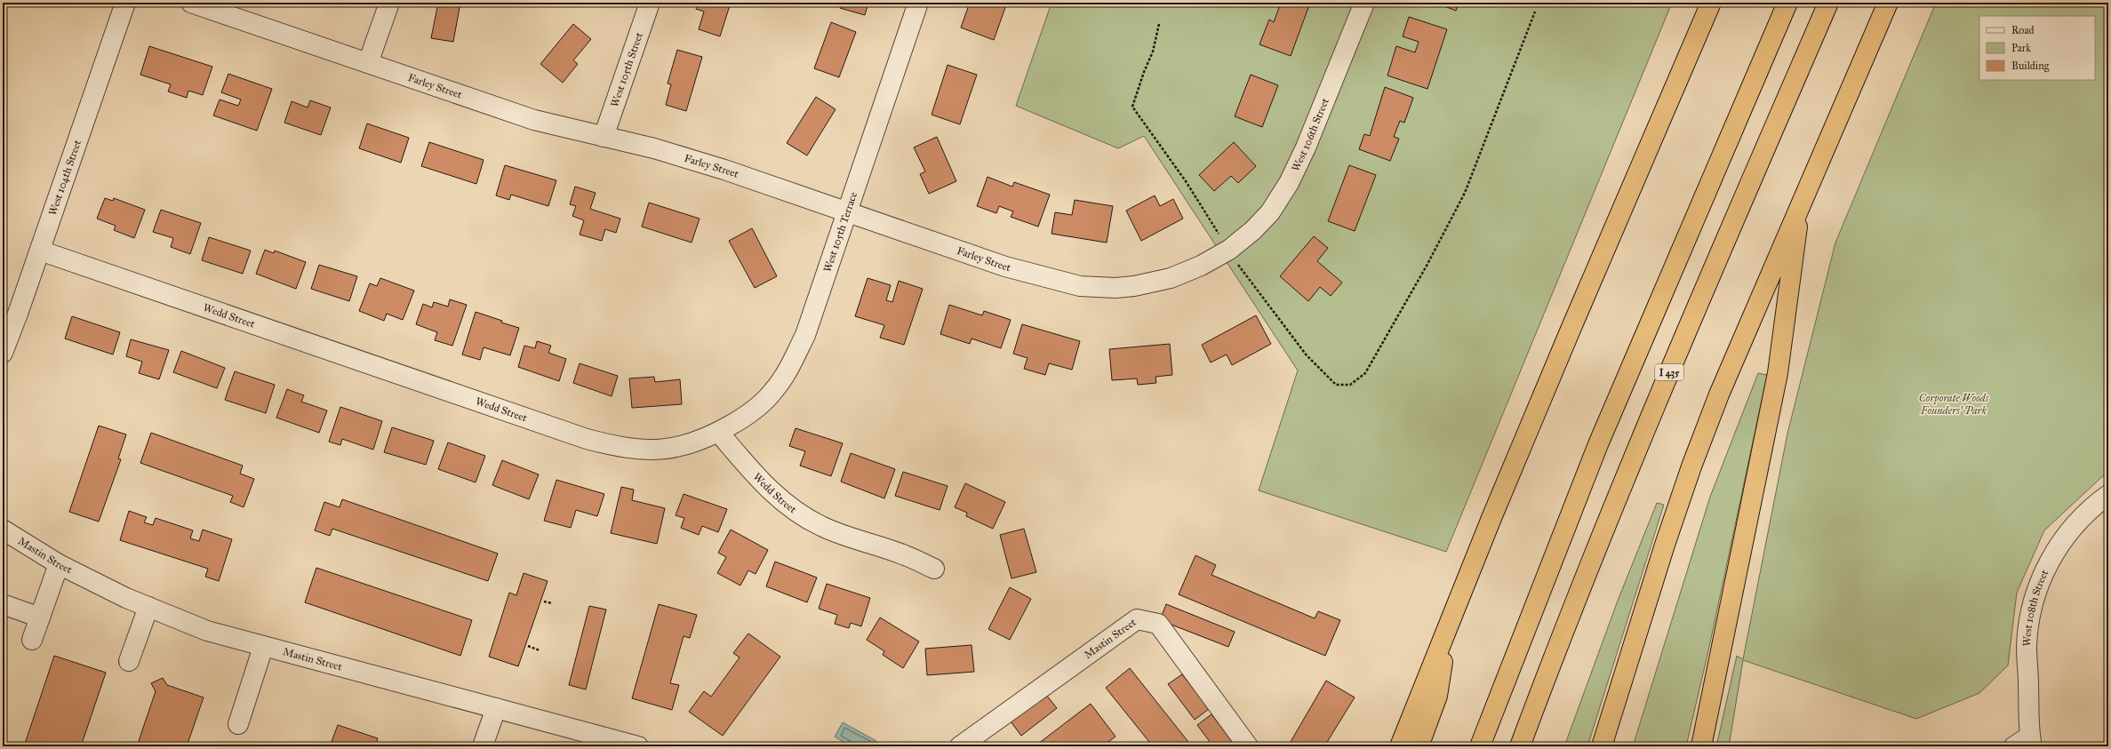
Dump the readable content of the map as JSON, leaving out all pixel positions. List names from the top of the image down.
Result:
{
  "streets": {
    "highway": ["I 435"],
    "street": [
      "West 105th Street",
      "Farley Street",
      "West 106th Street",
      "West 104th Street",
      "West 105th Terrace",
      "Wedd Street",
      "Mastin Street",
      "West 108th Street"
    ]
  },
  "crossings": [
    ["West 105th Street", "Farley Street"],
    ["Farley Street", "West 106th Street"],
    ["Farley Street", "West 105th Terrace"],
    ["West 104th Street", "Wedd Street"],
    ["West 105th Terrace", "Wedd Street"]
  ],
  "parks": ["Corporate Woods Founders' Park"],
  "legend": ["Road", "Park", "Building"]
}
